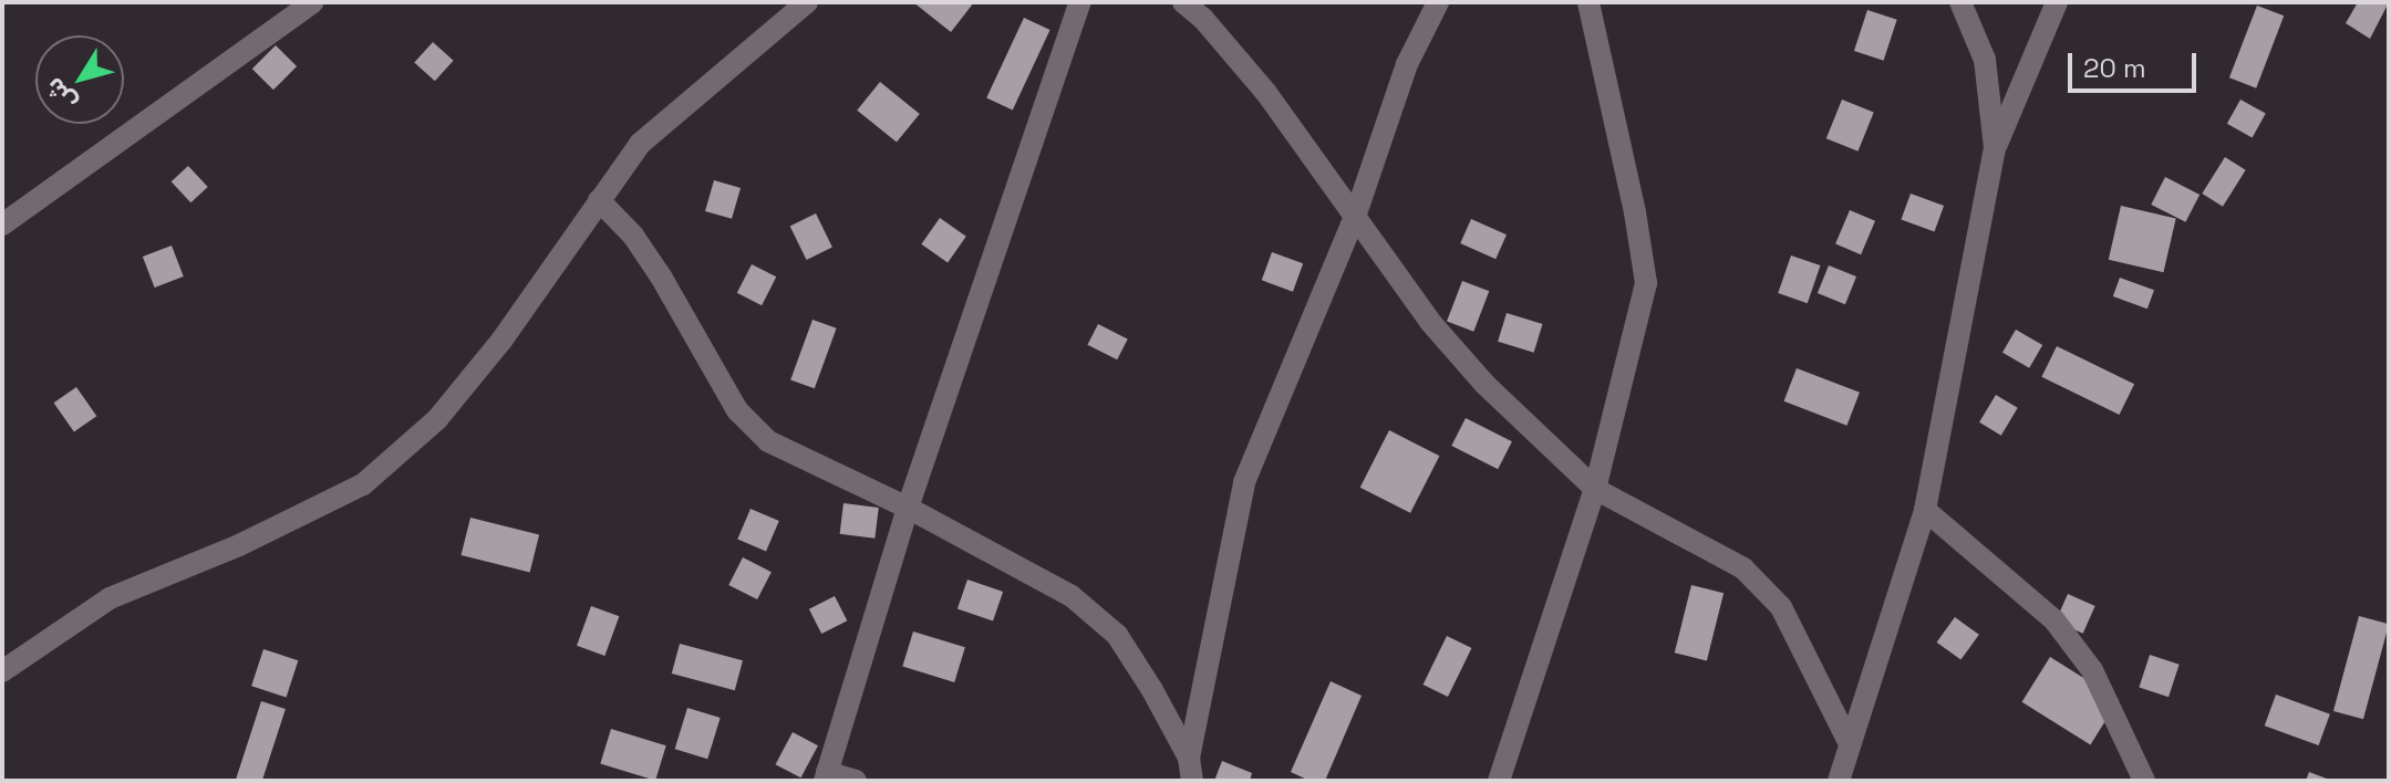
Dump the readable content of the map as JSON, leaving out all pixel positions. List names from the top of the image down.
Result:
{
  "scale_bar": "20 m",
  "north": "bottom left"
}
